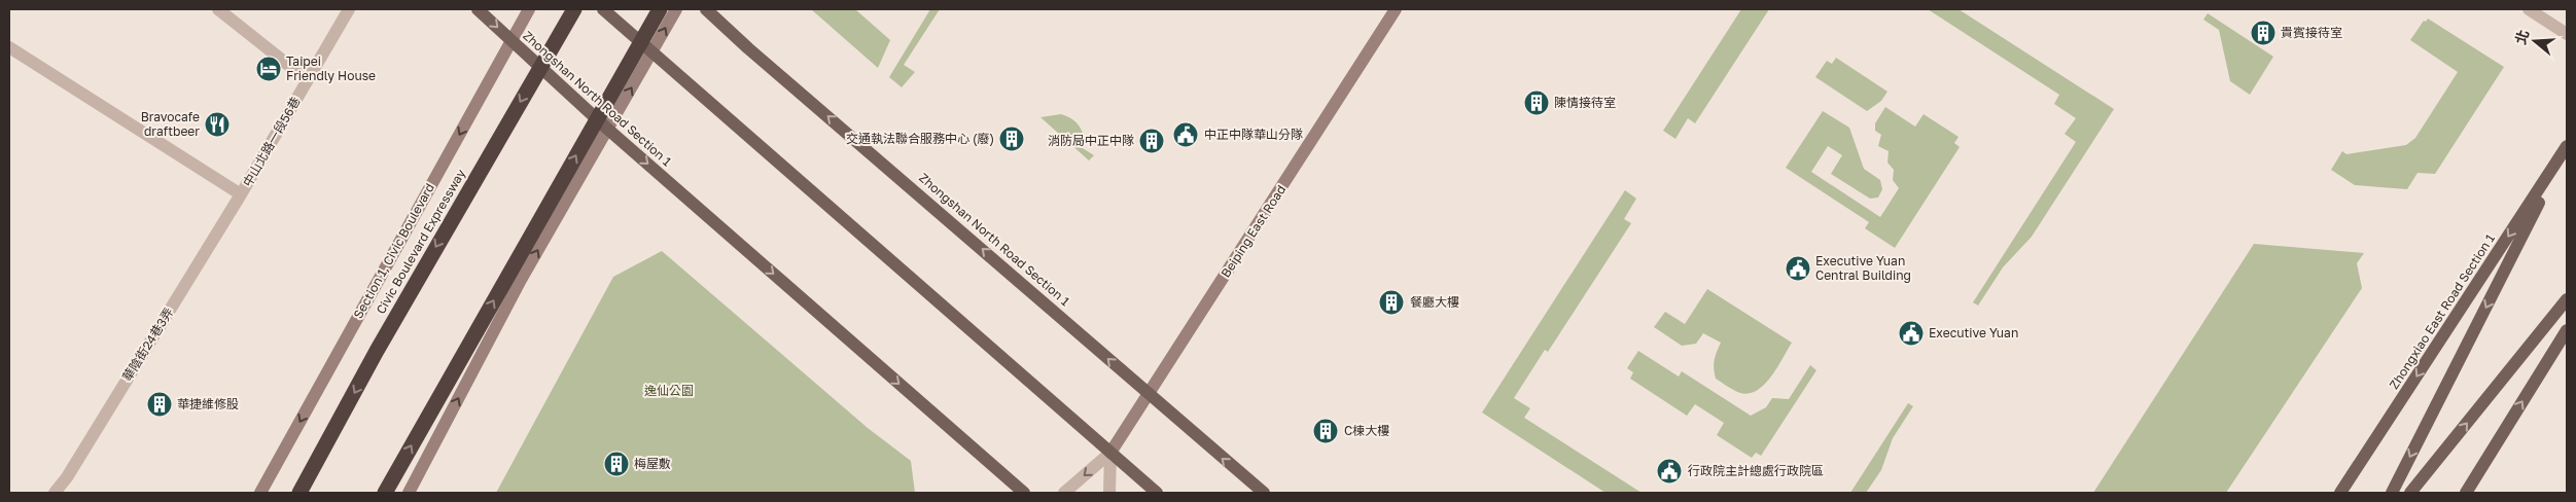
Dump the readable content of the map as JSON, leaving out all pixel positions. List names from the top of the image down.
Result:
{
  "streets": {
    "highway": ["Civic Boulevard Expressway"],
    "main road": ["Zhongshan North Road Section 1", "Zhongxiao East Road Section 1"],
    "street": [
      "中山北路一段56巷",
      "Beiping East Road",
      "Section 1, Civic Boulevard",
      "華陰街24巷3弄"
    ]
  },
  "crossings": [
    ["Zhongshan North Road Section 1", "Beiping East Road"],
    ["Zhongshan North Road Section 1", "Section 1, Civic Boulevard"],
    ["中山北路一段56巷", "華陰街24巷3弄"]
  ],
  "one_way": ["Section 1, Civic Boulevard"],
  "parks": ["逸仙公園"],
  "places": {
    "building": [
      "貴賓接待室",
      "陳情接待室",
      "交通執法聯合服務中心 (廢)",
      "消防局中正中隊",
      "餐廳大樓",
      "華捷維修股",
      "C棟大樓",
      "梅屋敷"
    ],
    "hotel": ["Taipei Friendly House"],
    "restaurant": ["Bravocafe draftbeer"],
    "public building": [
      "中正中隊華山分隊",
      "Executive Yuan Central Building",
      "Executive Yuan",
      "行政院主計總處行政院區"
    ]
  },
  "north": "left"
}
